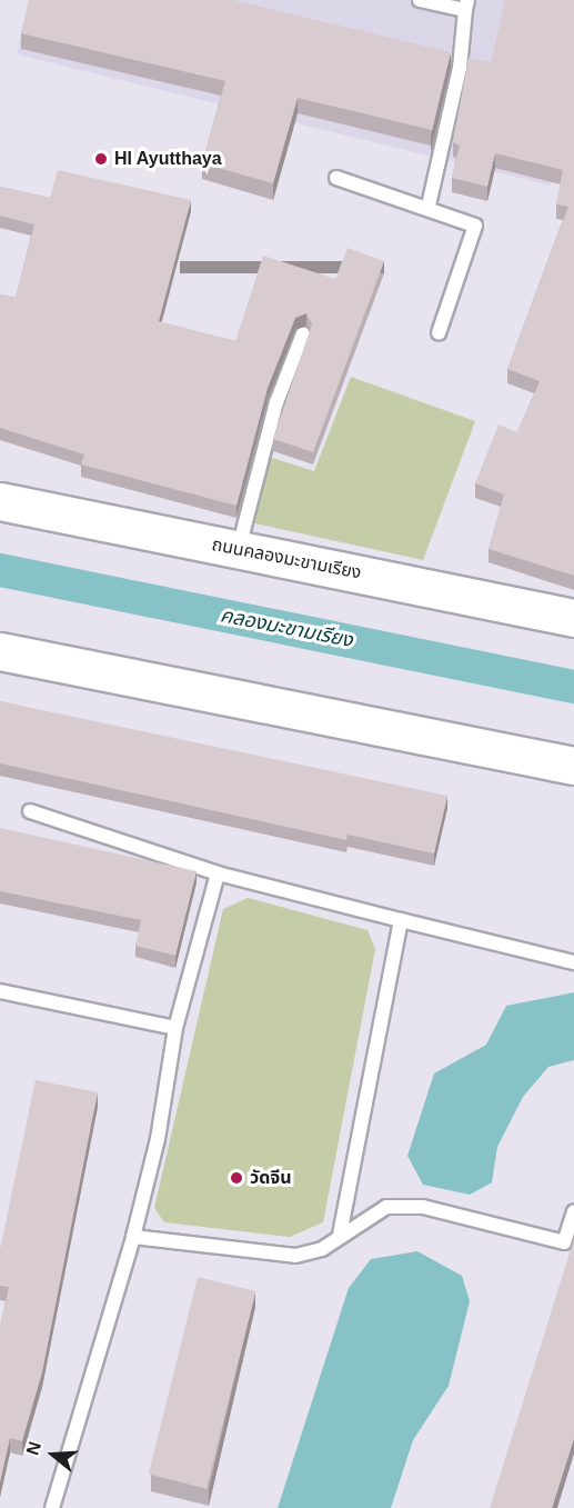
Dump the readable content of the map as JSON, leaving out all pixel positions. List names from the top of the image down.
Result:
{
  "streets": {
    "street": ["ถนนคลองมะขามเรียง"]
  },
  "water": ["คลองมะขามเรียง"],
  "places": ["HI Ayutthaya", "วัดจีน"],
  "north": "left"
}
